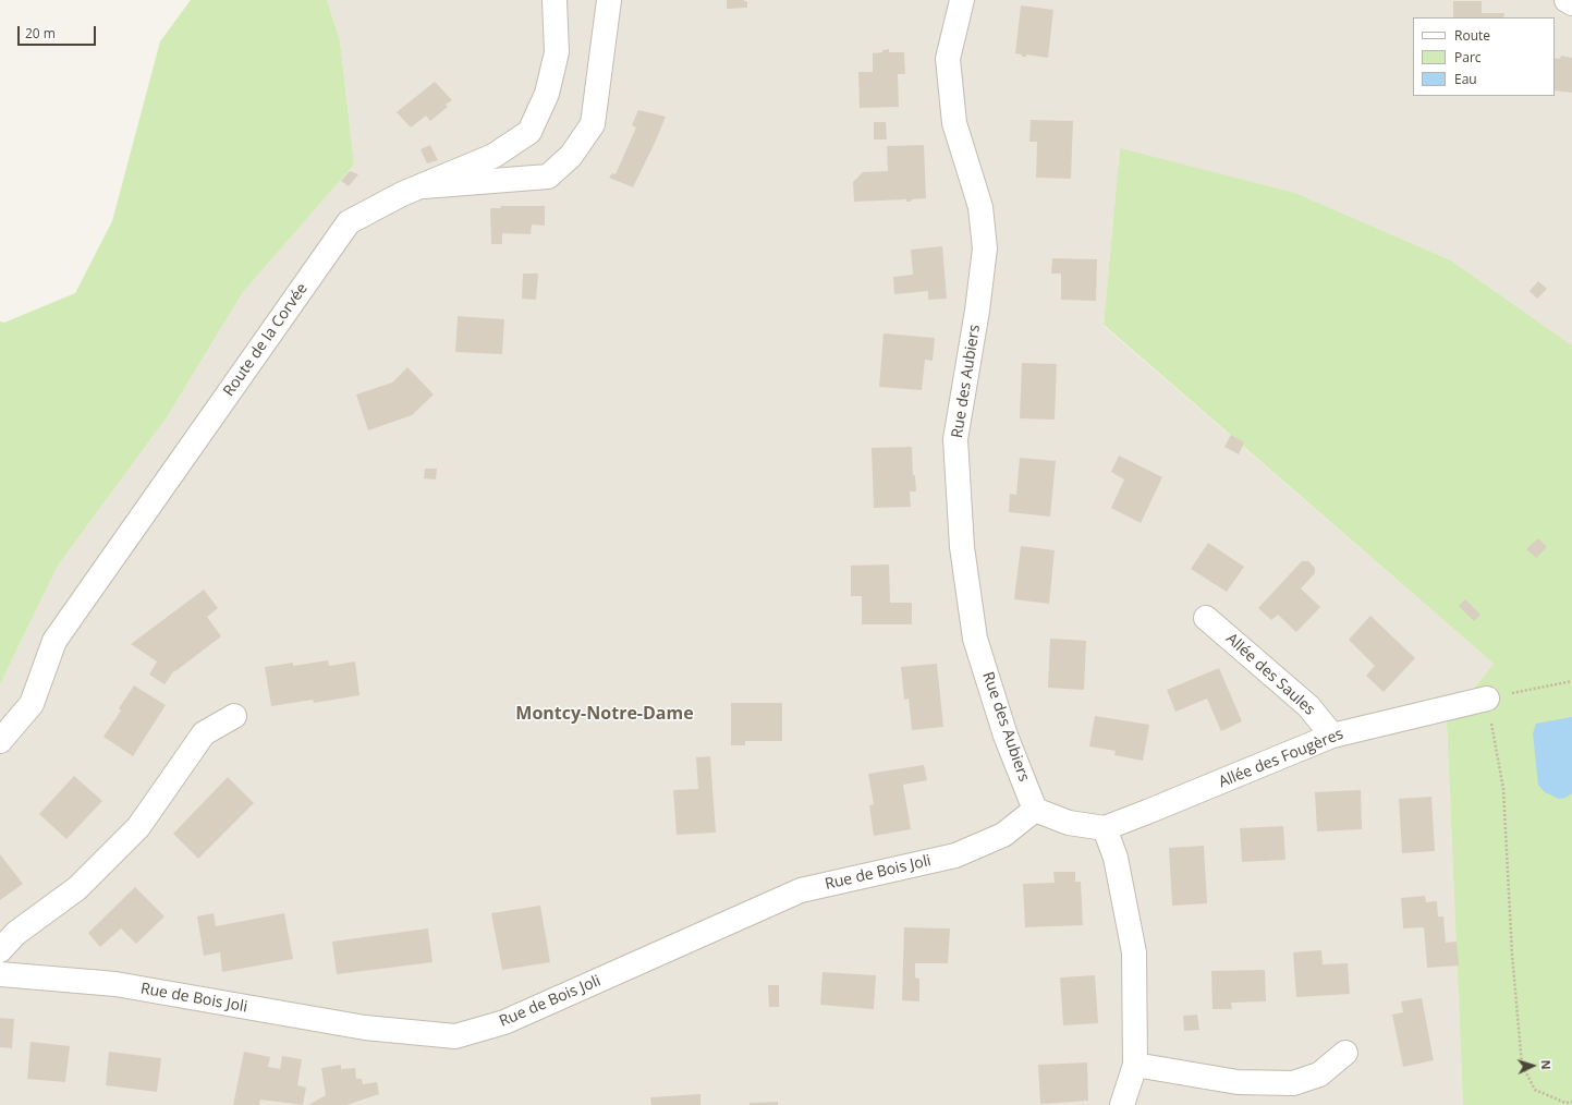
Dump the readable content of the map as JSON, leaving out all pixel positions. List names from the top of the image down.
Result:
{
  "streets": {
    "street": [
      "Route de la Corvée",
      "Rue des Aubiers",
      "Allée des Saules",
      "Allée des Fougères",
      "Rue de Bois Joli"
    ]
  },
  "crossings": [
    ["Rue des Aubiers", "Allée des Fougères"],
    ["Rue des Aubiers", "Rue de Bois Joli"],
    ["Allée des Saules", "Allée des Fougères"],
    ["Allée des Fougères", "Rue de Bois Joli"]
  ],
  "districts": ["Montcy-Notre-Dame"],
  "legend": ["Route", "Parc", "Eau"],
  "scale_bar": "20 m",
  "north": "right"
}
